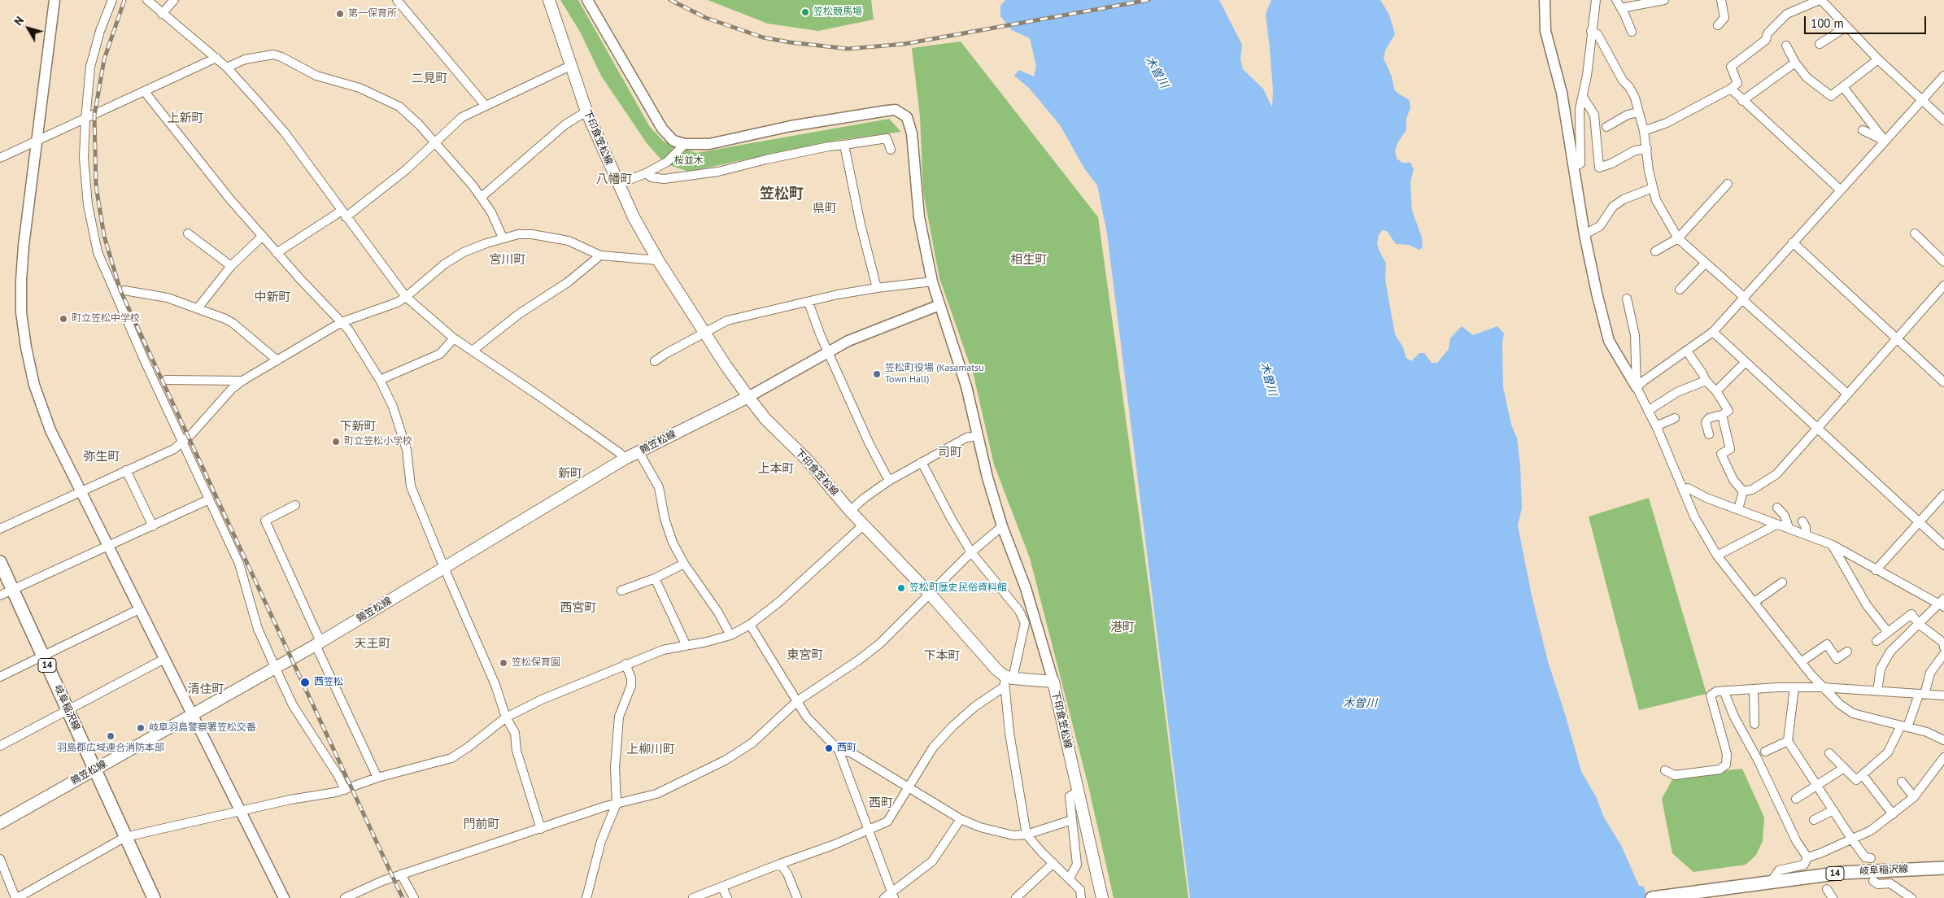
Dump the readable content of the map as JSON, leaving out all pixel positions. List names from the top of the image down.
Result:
{
  "streets": {
    "main road": [
      "下印食笠松線",
      "鶉笠松線",
      "14",
      "岐阜稲沢線"
    ]
  },
  "crossings": [
    ["下印食笠松線", "鶉笠松線"],
    ["鶉笠松線", "岐阜稲沢線"]
  ],
  "districts": [
    "二見町",
    "上新町",
    "八幡町",
    "笠松町",
    "県町",
    "宮川町",
    "相生町",
    "中新町",
    "下新町",
    "司町",
    "弥生町",
    "上本町",
    "新町",
    "西宮町",
    "港町",
    "天王町",
    "東宮町",
    "下本町",
    "清住町",
    "上柳川町",
    "西町",
    "門前町"
  ],
  "water": ["木曽川"],
  "parks": ["桜並木"],
  "places": [
    "笠松競馬場",
    "第一保育所",
    "町立笠松中学校",
    "笠松町役場 (Kasamatsu Town Hall)",
    "町立笠松小学校",
    "笠松町歴史民俗資料館",
    "笠松保育園",
    "西笠松",
    "岐阜羽島警察署笠松交番",
    "羽島郡広域連合消防本部",
    "西町"
  ],
  "scale_bar": "100 m",
  "north": "top left"
}
